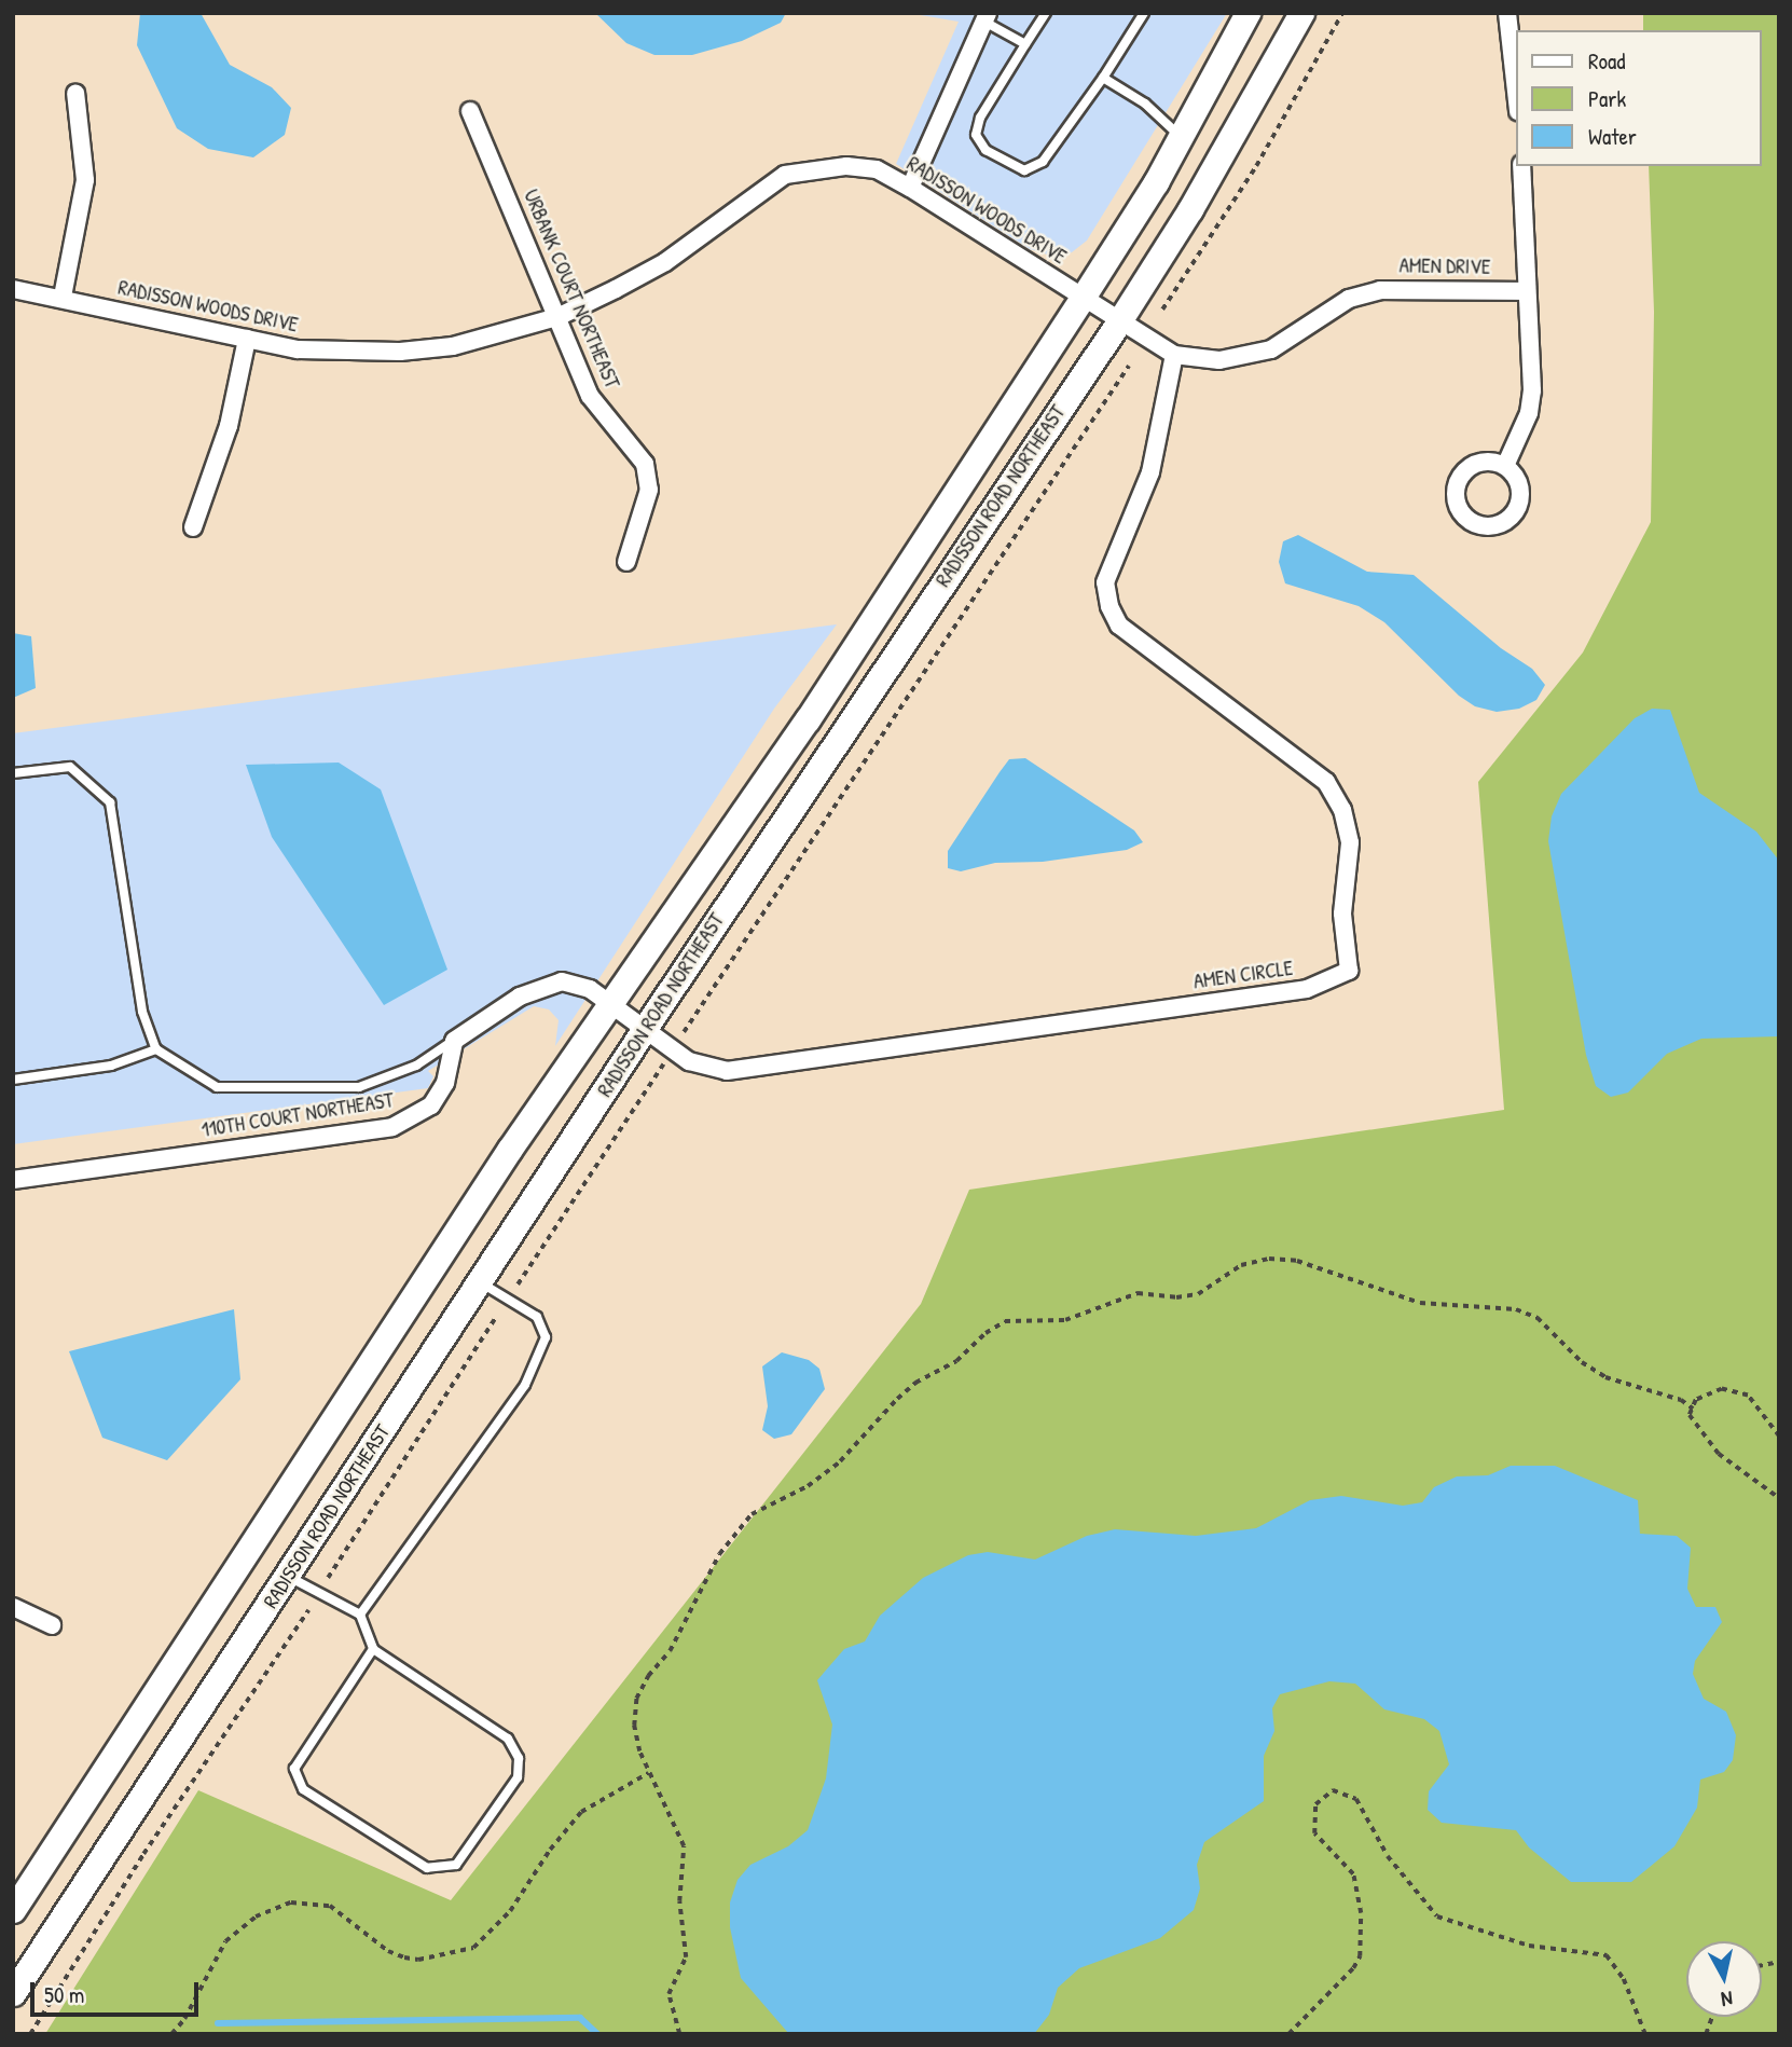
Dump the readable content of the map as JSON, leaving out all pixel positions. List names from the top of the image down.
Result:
{
  "streets": {
    "main road": ["RADISSON ROAD NORTHEAST"],
    "street": [
      "RADISSON WOODS DRIVE",
      "AMEN DRIVE",
      "URBANK COURT NORTHEAST",
      "AMEN CIRCLE",
      "110TH COURT NORTHEAST"
    ]
  },
  "crossings": [
    ["RADISSON WOODS DRIVE", "AMEN DRIVE"],
    ["RADISSON WOODS DRIVE", "URBANK COURT NORTHEAST"],
    ["RADISSON WOODS DRIVE", "RADISSON ROAD NORTHEAST"],
    ["AMEN DRIVE", "RADISSON ROAD NORTHEAST"],
    ["AMEN DRIVE", "AMEN CIRCLE"],
    ["RADISSON ROAD NORTHEAST", "AMEN CIRCLE"]
  ],
  "legend": ["Road", "Park", "Water"],
  "scale_bar": "50 m",
  "north": "bottom"
}
